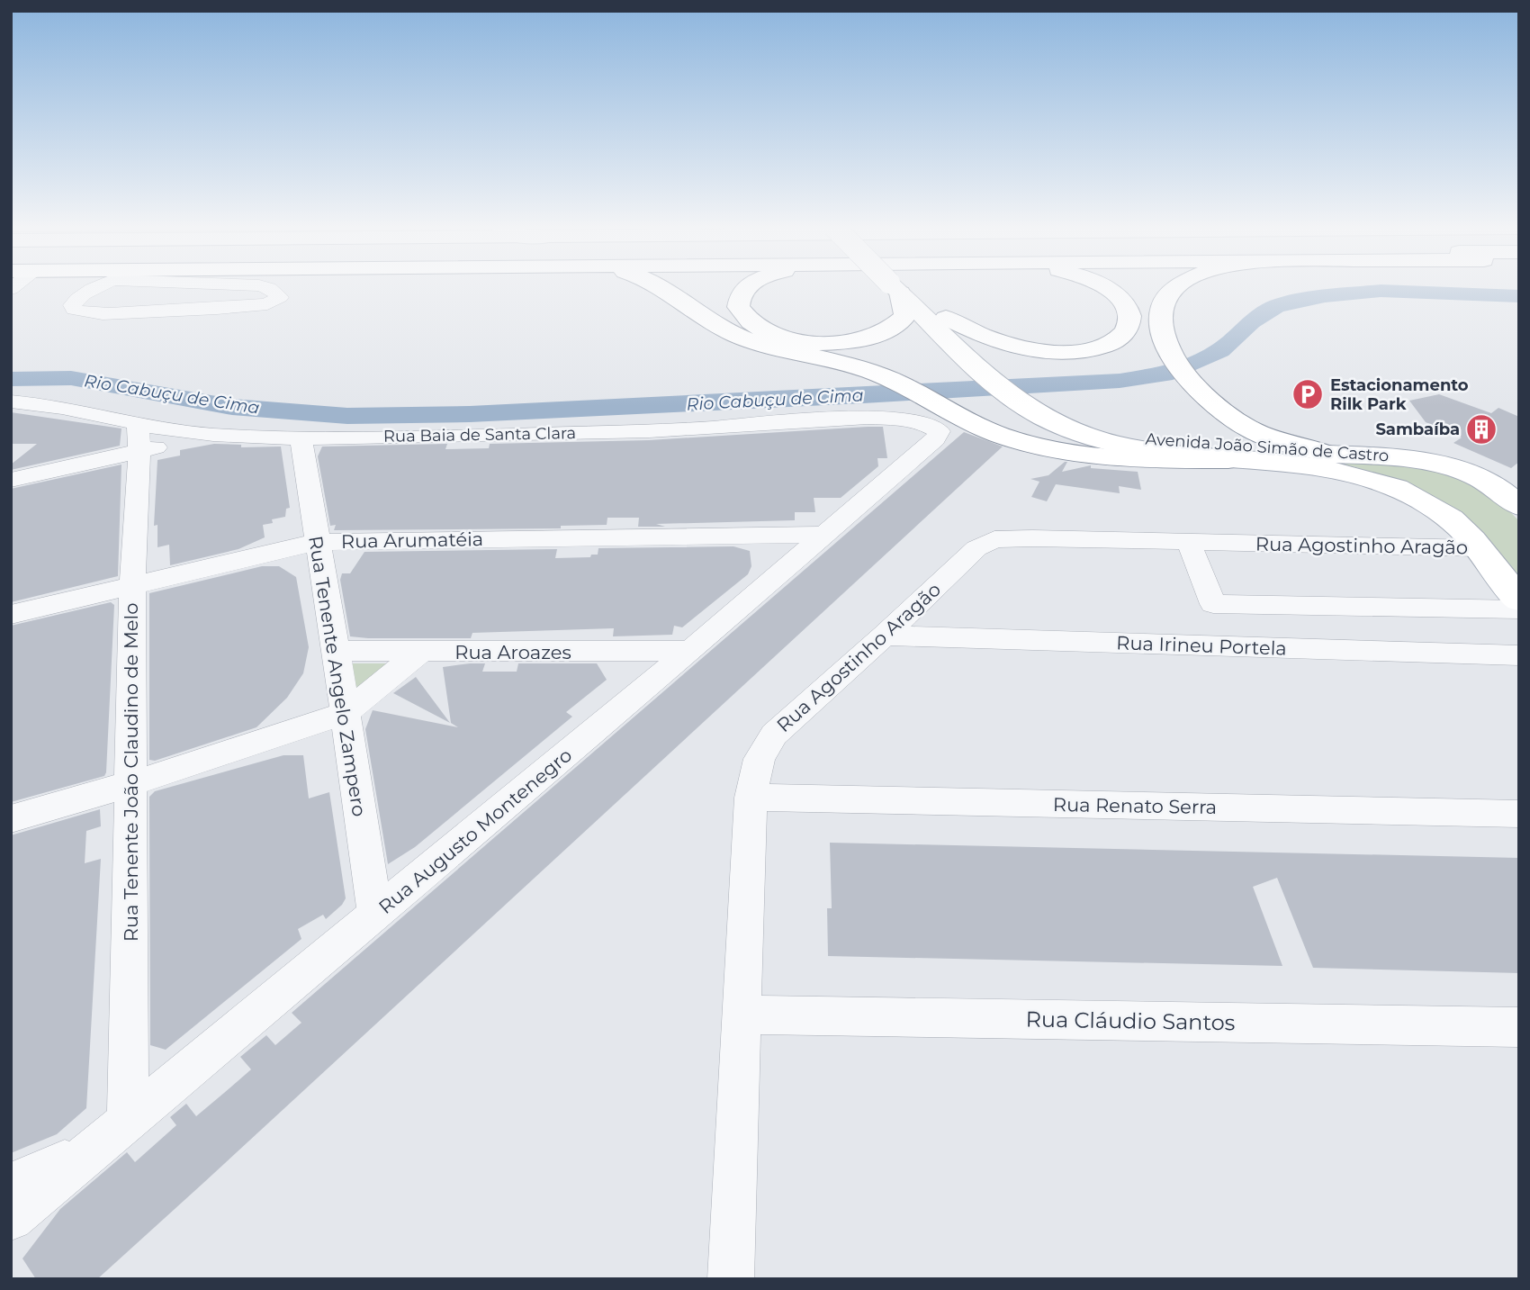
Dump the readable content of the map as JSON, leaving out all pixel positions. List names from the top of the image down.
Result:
{
  "streets": {
    "main road": ["Avenida João Simão de Castro"],
    "street": [
      "Rua Baia de Santa Clara",
      "Rua Arumatéia",
      "Rua Agostinho Aragão",
      "Rua Irineu Portela",
      "Rua Aroazes",
      "Rua Tenente Angelo Zampero",
      "Rua Tenente João Claudino de Melo",
      "Rua Renato Serra",
      "Rua Augusto Montenegro",
      "Rua Cláudio Santos"
    ]
  },
  "crossings": [
    ["Rua Baia de Santa Clara", "Rua Tenente Angelo Zampero"],
    ["Rua Baia de Santa Clara", "Rua Tenente João Claudino de Melo"],
    ["Rua Baia de Santa Clara", "Rua Augusto Montenegro"],
    ["Avenida João Simão de Castro", "Rua Agostinho Aragão"],
    ["Rua Arumatéia", "Rua Tenente Angelo Zampero"],
    ["Rua Arumatéia", "Rua Tenente João Claudino de Melo"],
    ["Rua Arumatéia", "Rua Augusto Montenegro"],
    ["Rua Agostinho Aragão", "Rua Irineu Portela"],
    ["Rua Agostinho Aragão", "Rua Renato Serra"],
    ["Rua Agostinho Aragão", "Rua Cláudio Santos"],
    ["Rua Aroazes", "Rua Tenente Angelo Zampero"],
    ["Rua Aroazes", "Rua Augusto Montenegro"],
    ["Rua Tenente Angelo Zampero", "Rua Augusto Montenegro"],
    ["Rua Tenente João Claudino de Melo", "Rua Augusto Montenegro"]
  ],
  "water": ["Rio Cabuçu de Cima"],
  "places": {
    "parking": ["Estacionamento Rilk Park"],
    "building": ["Sambaíba"]
  }
}
